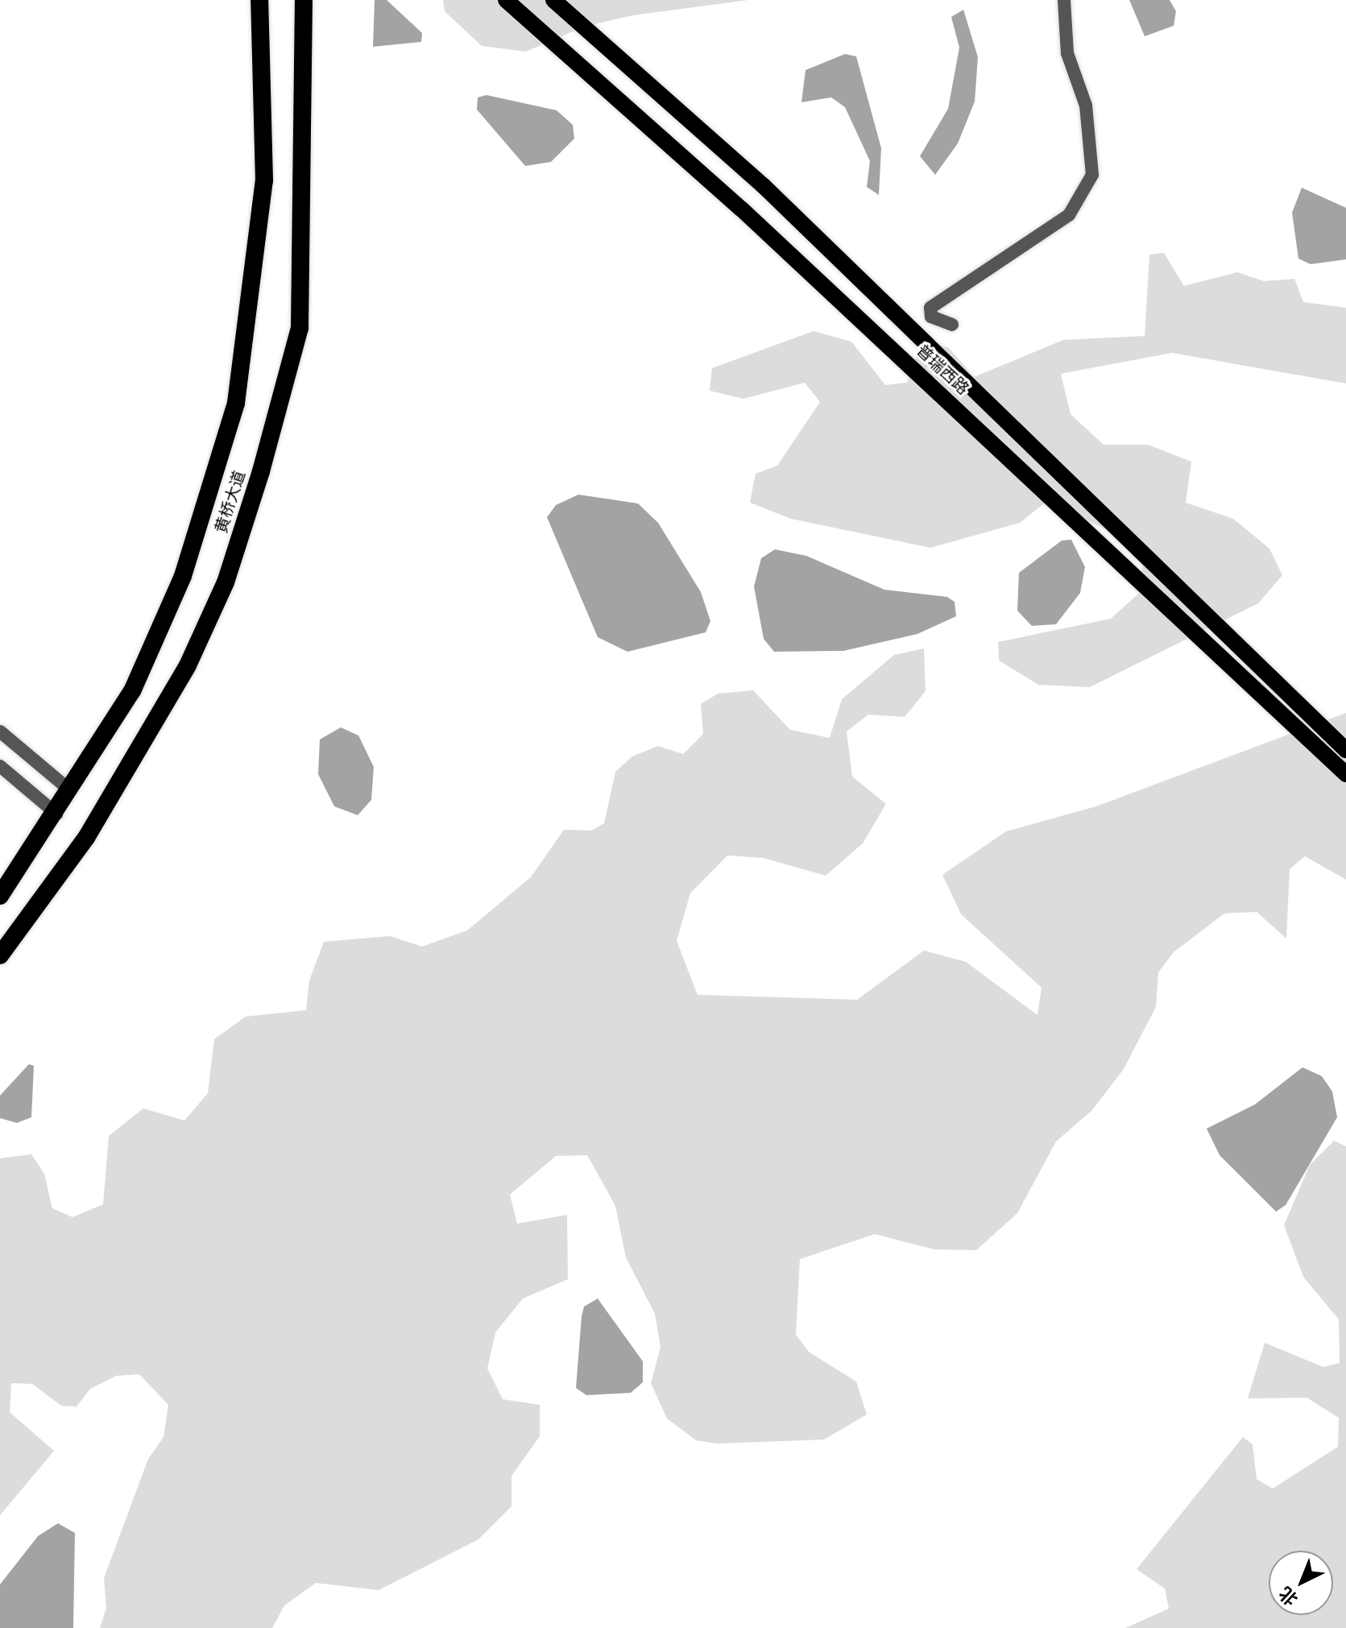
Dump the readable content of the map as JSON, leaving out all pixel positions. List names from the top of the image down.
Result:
{
  "streets": {
    "highway": ["黄桥大道"],
    "main road": ["普瑞西路"]
  },
  "north": "bottom left"
}
